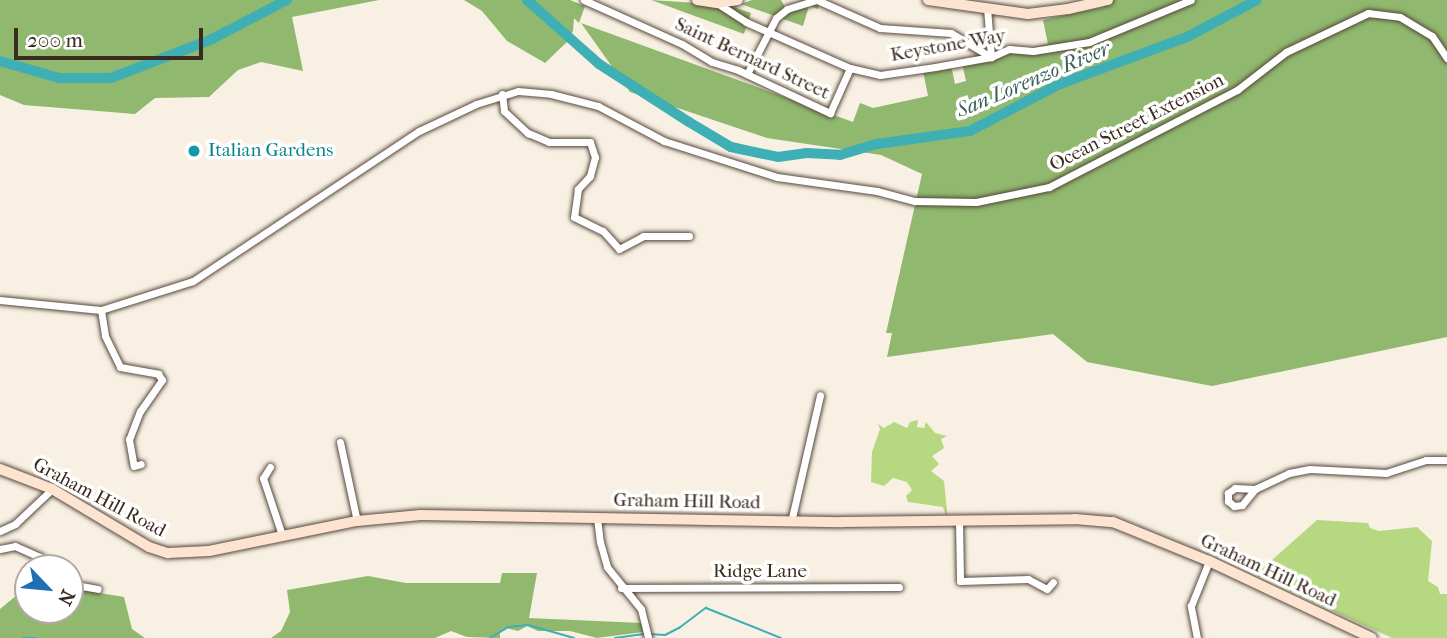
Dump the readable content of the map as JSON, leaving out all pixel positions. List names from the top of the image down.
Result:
{
  "streets": {
    "main road": ["Graham Hill Road"],
    "street": [
      "Keystone Way",
      "Saint Bernard Street",
      "Ocean Street Extension",
      "Ridge Lane"
    ]
  },
  "crossings": [
    ["Keystone Way", "Saint Bernard Street"]
  ],
  "water": ["San Lorenzo River"],
  "places": ["Italian Gardens"],
  "scale_bar": "200 m",
  "north": "bottom right"
}
